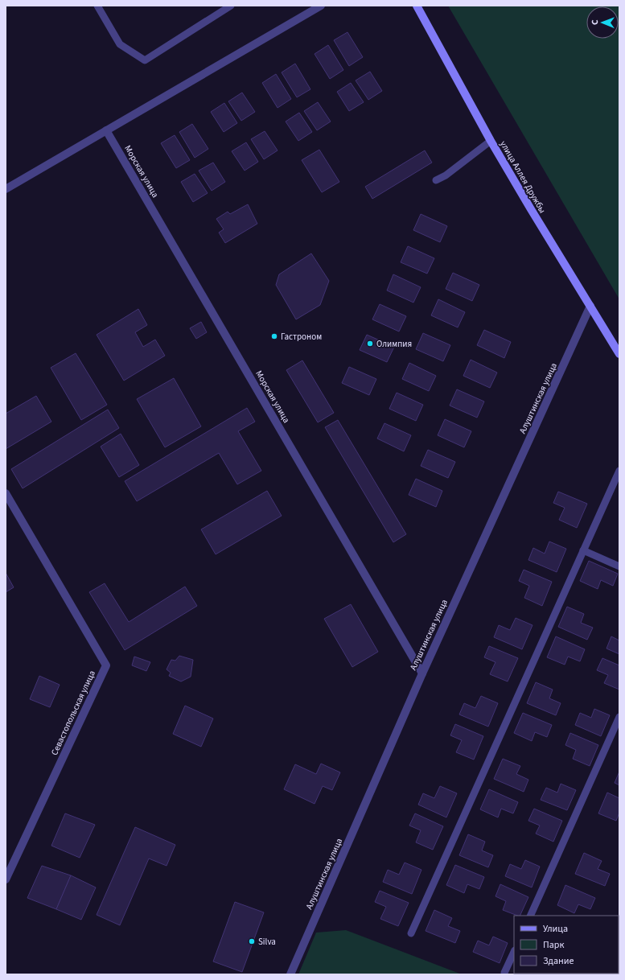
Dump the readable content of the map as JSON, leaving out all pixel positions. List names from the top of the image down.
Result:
{
  "streets": {
    "main road": ["улица Аллея Дружбы"],
    "street": ["Морская улица", "Алуштинская улица", "Севастопольская улица"]
  },
  "crossings": [
    ["Морская улица", "Алуштинская улица"],
    ["улица Аллея Дружбы", "Алуштинская улица"]
  ],
  "places": ["Гастроном", "Олимпия", "Silva"],
  "legend": ["Улица", "Парк", "Здание"],
  "north": "left"
}
